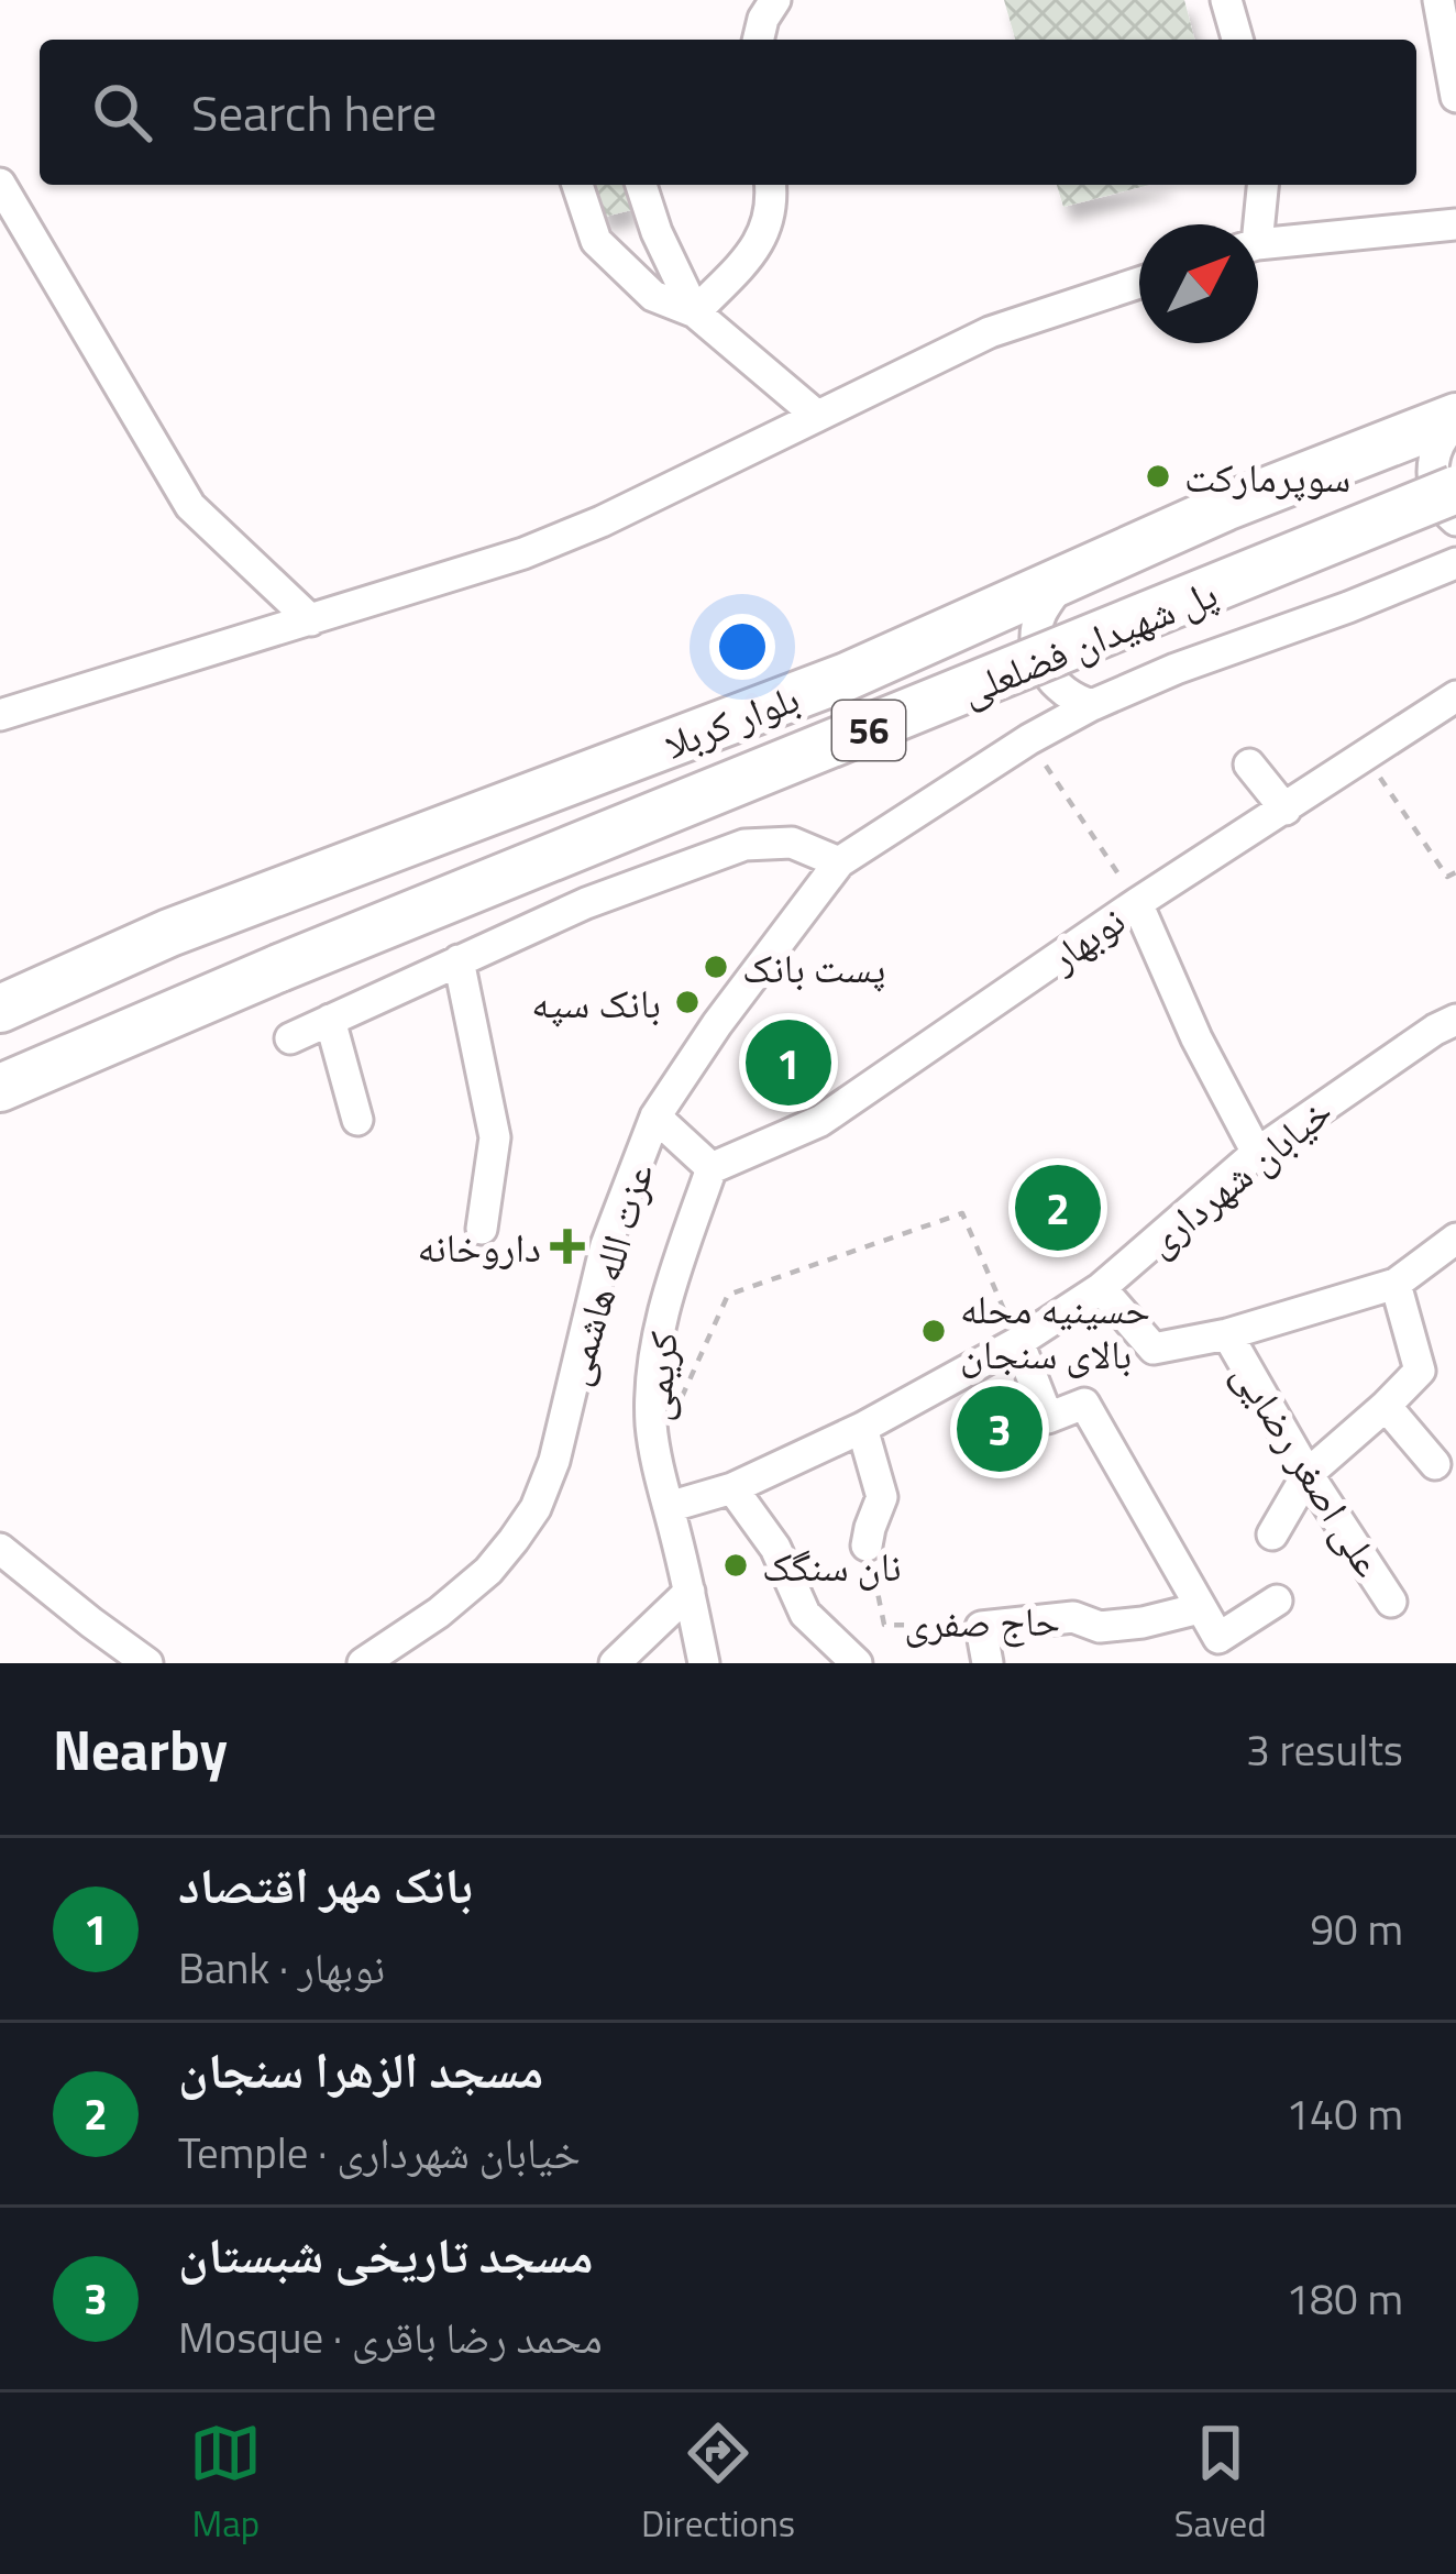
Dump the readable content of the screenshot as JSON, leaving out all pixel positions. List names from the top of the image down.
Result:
{
  "streets": {
    "highway": ["پل شهیدان فضلعلی", "بلوار کربلا", "56"],
    "street": [
      "نوبهار",
      "خیابان شهرداری",
      "عزت الله هاشمی",
      "کریمی",
      "علی اصغر رضایی",
      "حاج صفری"
    ]
  },
  "crossings": [
    ["نوبهار", "کریمی"],
    ["خیابان شهرداری", "کریمی"]
  ],
  "places": {
    "other": [
      "سوپرمارکت",
      "پست بانک",
      "بانک سپه",
      "حسینیه محله بالای سنجان",
      "نان سنگک"
    ],
    "health": ["داروخانه"]
  },
  "north": "top right",
  "page": {
    "search": "Search here",
    "pins": ["1", "2", "3"],
    "heading": ["Nearby", "3 results"],
    "list": [
      {
        "mark": "1",
        "name": "بانک مهر اقتصاد",
        "note": "Bank · نوبهار",
        "value": "90 m"
      },
      {
        "mark": "2",
        "name": "مسجد الزهرا سنجان",
        "note": "Temple · خیابان شهرداری",
        "value": "140 m"
      },
      {
        "mark": "3",
        "name": "مسجد تاریخی شبستان",
        "note": "Mosque · محمد رضا باقری",
        "value": "180 m"
      }
    ],
    "nav": ["Map", "Directions", "Saved"]
  }
}
